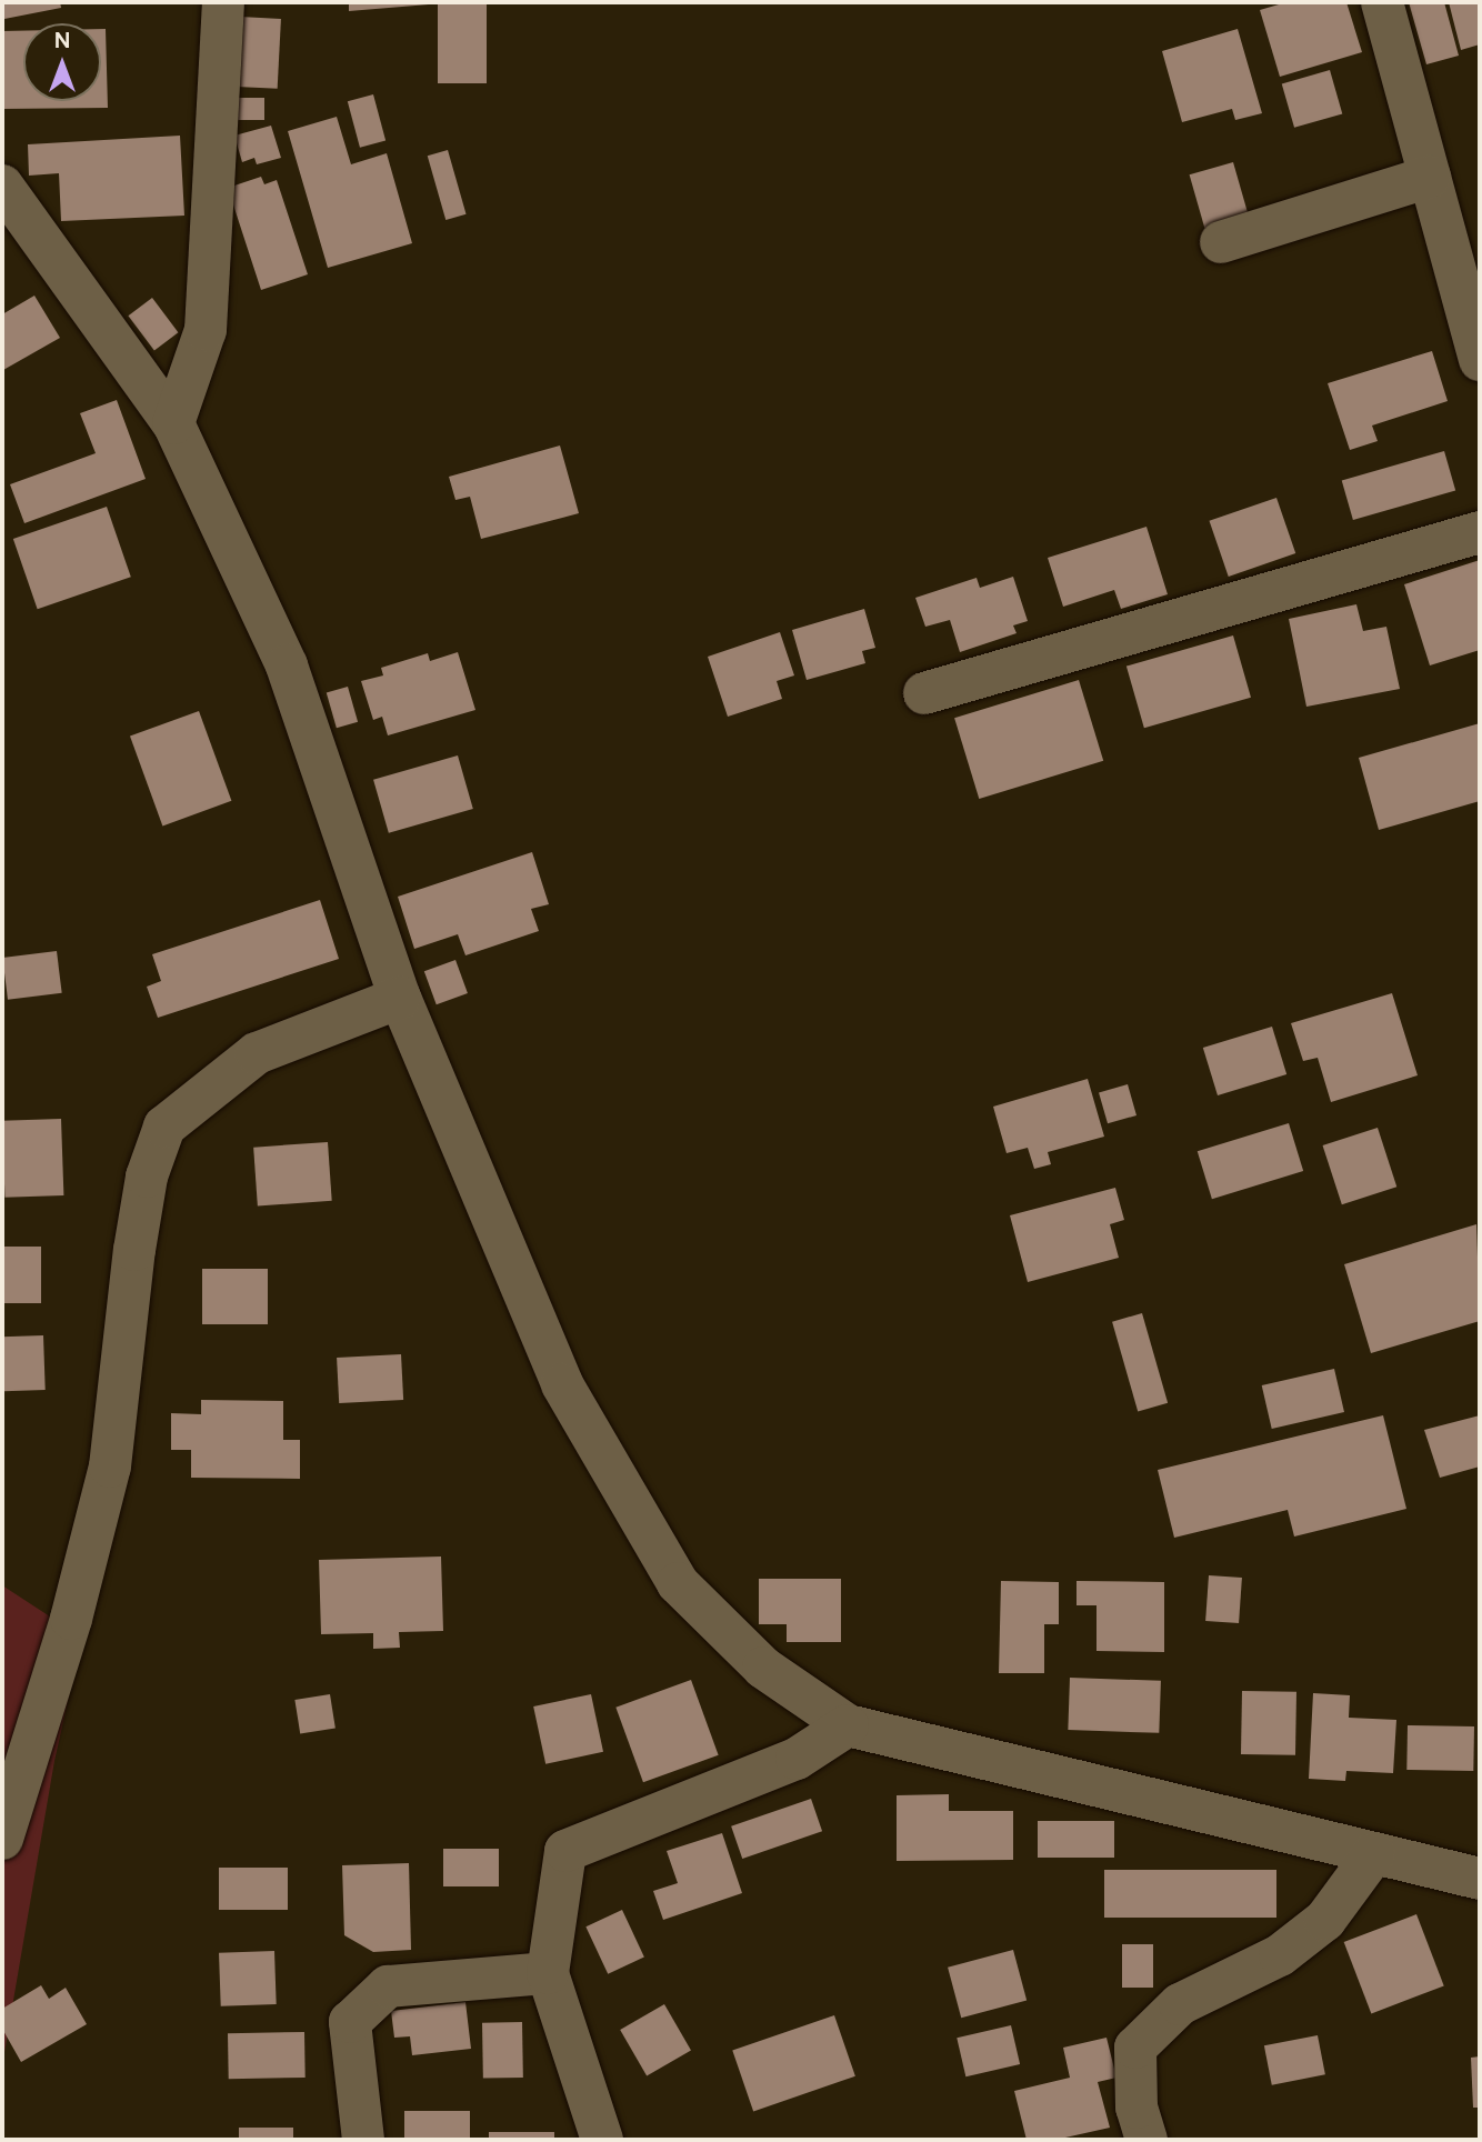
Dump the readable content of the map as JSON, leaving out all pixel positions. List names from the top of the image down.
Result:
{
  "north": "top"
}
